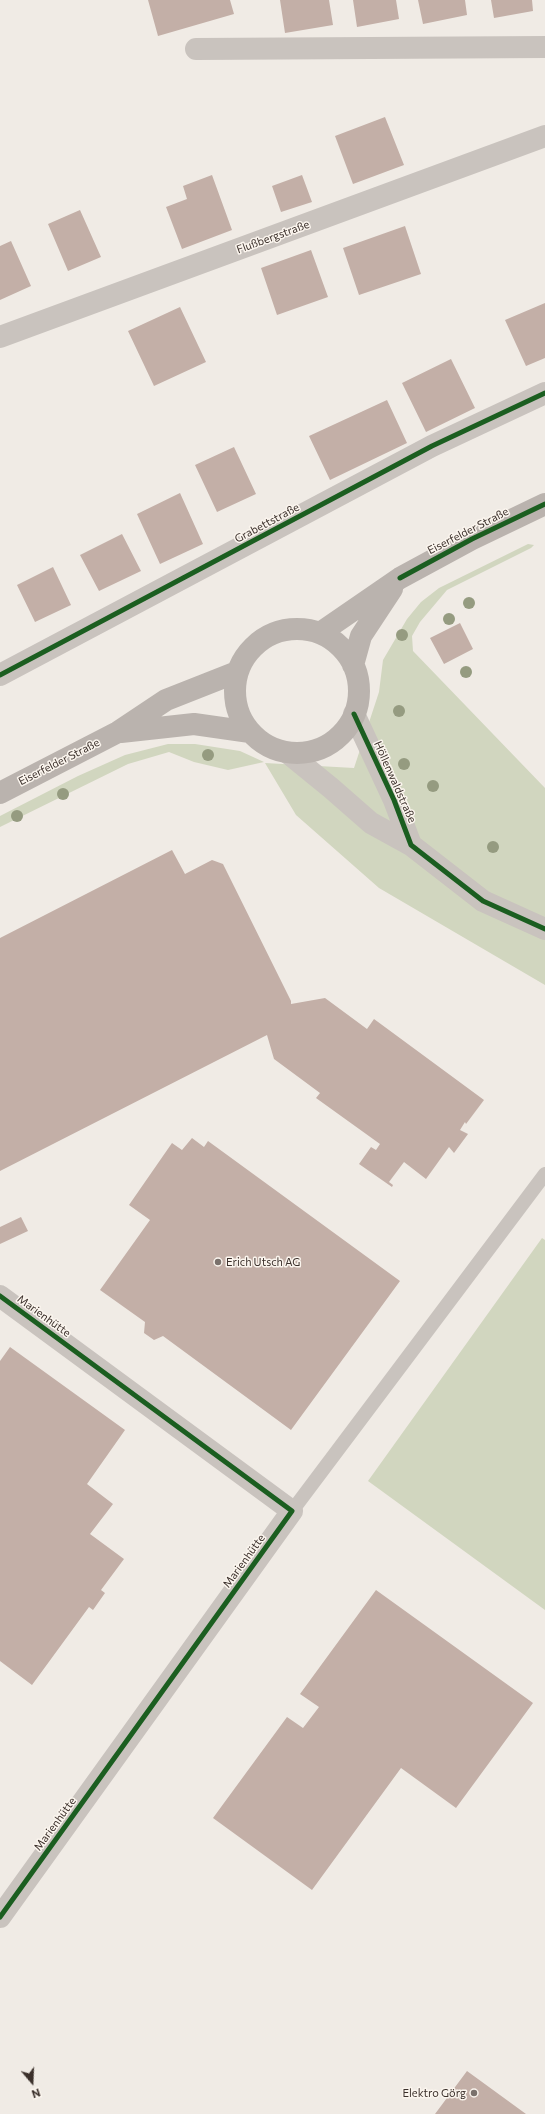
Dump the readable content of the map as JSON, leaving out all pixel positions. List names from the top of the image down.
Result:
{
  "streets": {
    "main road": ["Eiserfelder Straße"],
    "street": [
      "Flußbergstraße",
      "Grabettstraße",
      "Höllenwaldstraße",
      "Marienhütte"
    ]
  },
  "crossings": [
    ["Eiserfelder Straße", "Höllenwaldstraße"]
  ],
  "places": ["Erich Utsch AG", "Elektro Görg"],
  "north": "bottom"
}
